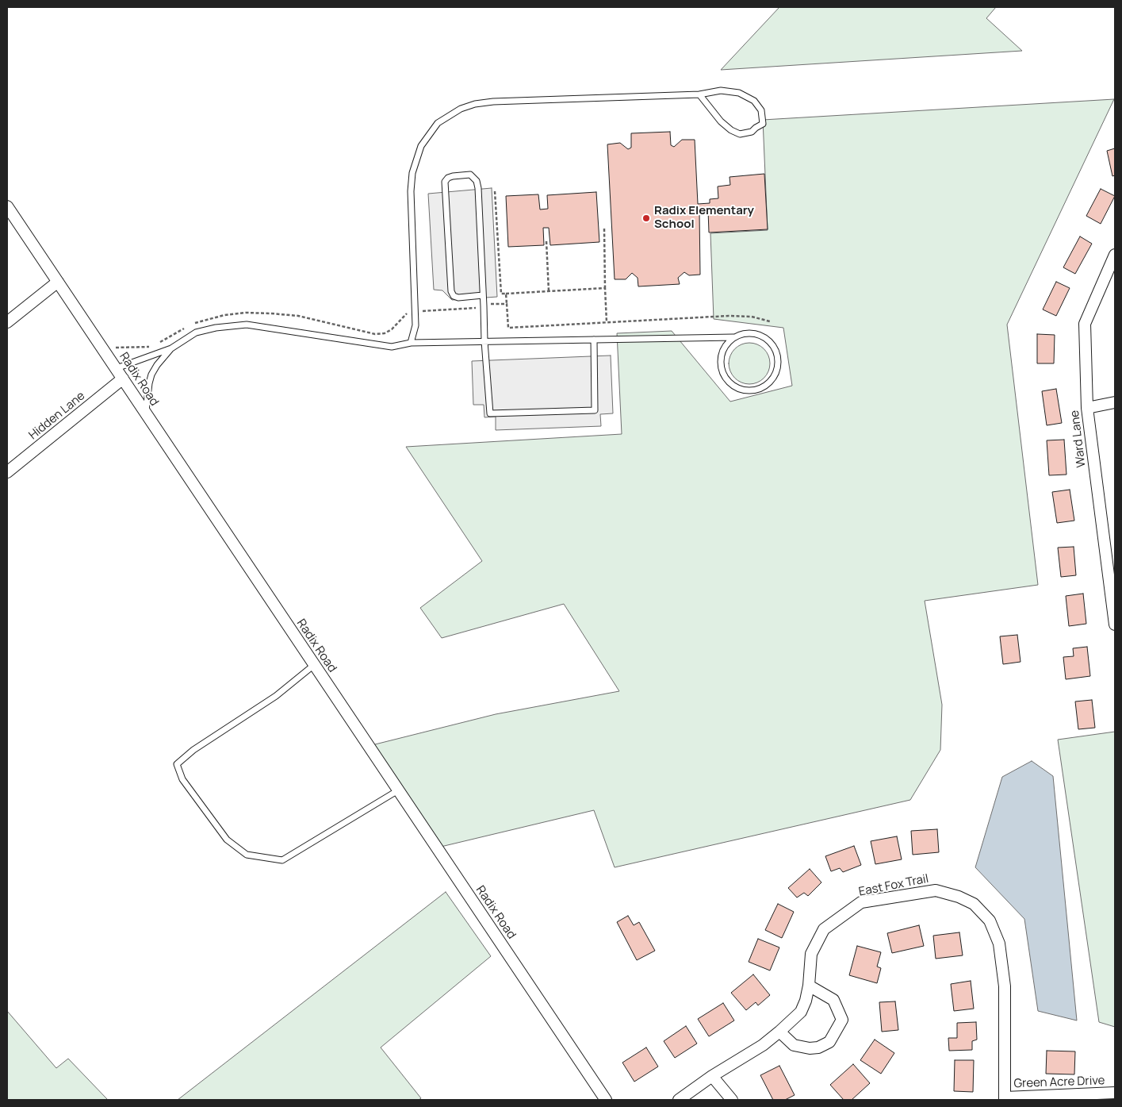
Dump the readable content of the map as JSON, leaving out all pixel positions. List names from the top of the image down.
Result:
{
  "streets": {
    "street": [
      "Radix Road",
      "Hidden Lane",
      "Ward Lane",
      "East Fox Trail",
      "Green Acre Drive"
    ]
  },
  "crossings": [
    ["Radix Road", "Hidden Lane"],
    ["East Fox Trail", "Green Acre Drive"]
  ],
  "places": ["Radix Elementary School"]
}
